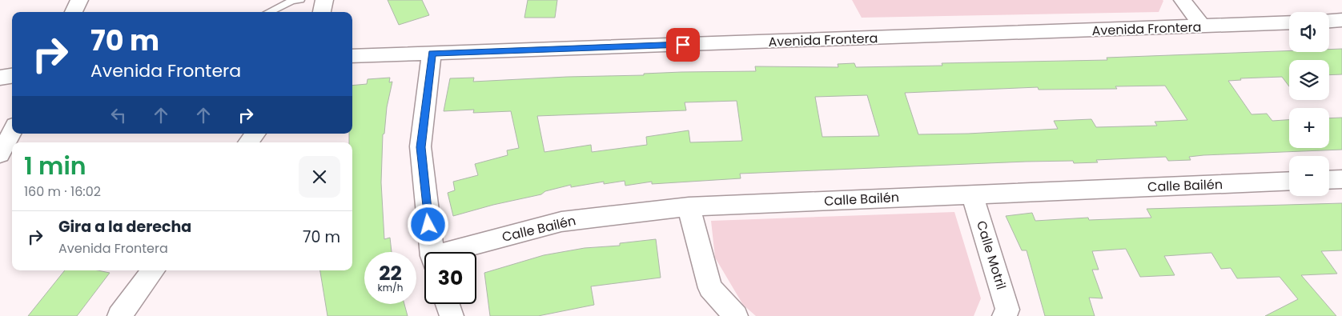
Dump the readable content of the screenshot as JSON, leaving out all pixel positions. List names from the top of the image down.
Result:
{
  "streets": {
    "street": ["Avenida Frontera", "Calle Bailén", "Calle Motril"]
  },
  "crossings": [
    ["Calle Bailén", "Calle Motril"]
  ],
  "page": {
    "map_buttons": ["+", "−"],
    "turn": ["70 m", "Avenida Frontera"],
    "heading": ["1 min", "160 m · 16:02"],
    "list": [
      {
        "name": "Gira a la derecha",
        "note": "Avenida Frontera",
        "value": "70 m"
      }
    ],
    "speed": "22 km/h",
    "limit": "30"
  }
}
